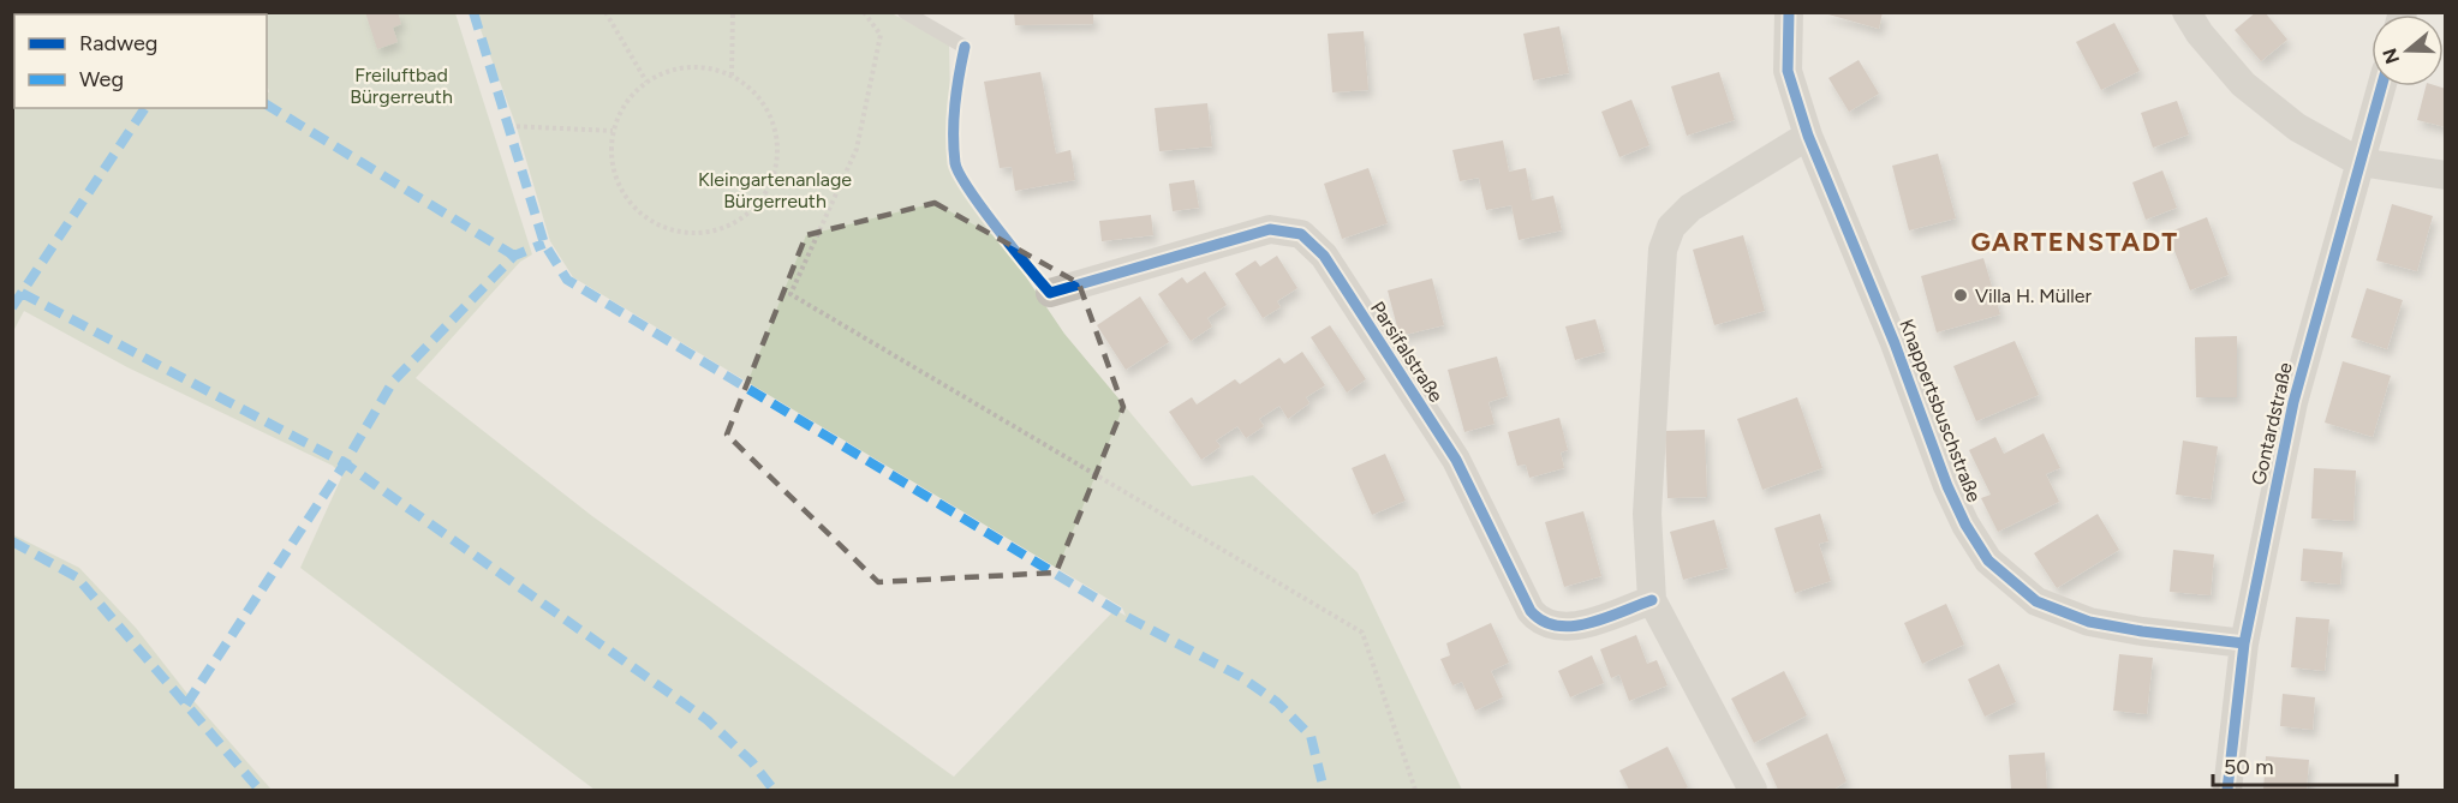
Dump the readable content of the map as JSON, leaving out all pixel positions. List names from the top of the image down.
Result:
{
  "streets": {
    "street": ["Parsifalstraße", "Knappertsbuschstraße", "Gontardstraße"]
  },
  "crossings": [
    ["Knappertsbuschstraße", "Gontardstraße"]
  ],
  "districts": ["GARTENSTADT"],
  "parks": ["Freiluftbad Bürgerreuth", "Kleingartenanlage Bürgerreuth"],
  "places": ["Villa H. Müller"],
  "legend": ["Radweg", "Weg"],
  "scale_bar": "50 m",
  "north": "left"
}
